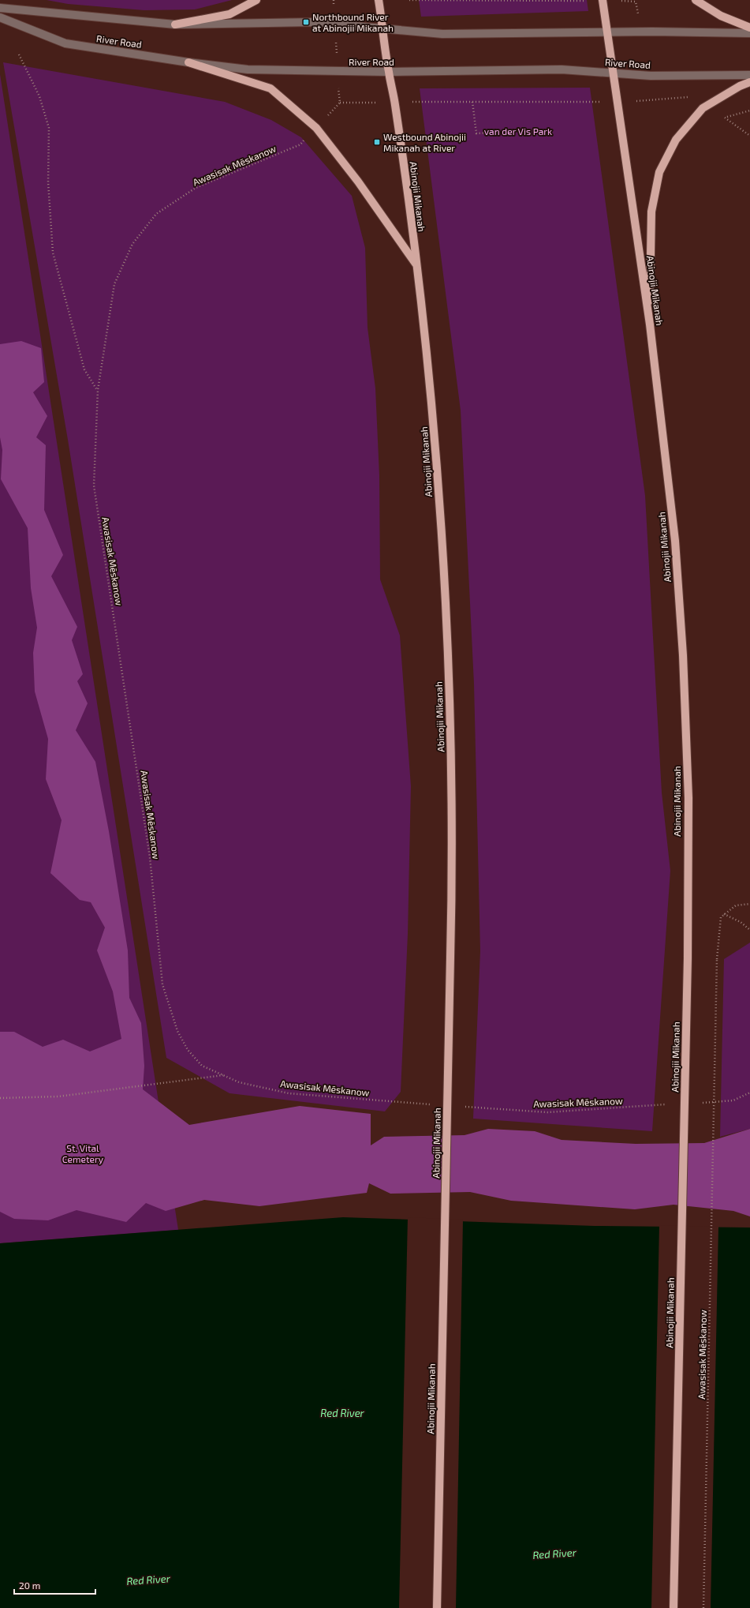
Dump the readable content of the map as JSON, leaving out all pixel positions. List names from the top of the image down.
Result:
{
  "streets": {
    "main road": ["Abinojii Mikanah"],
    "street": ["River Road"],
    "path": ["Awasisak Mēskanow"]
  },
  "crossings": [
    ["River Road", "Abinojii Mikanah"]
  ],
  "water": ["Red River"],
  "parks": ["van der Vis Park", "St. Vital Cemetery"],
  "places": {
    "transit": ["Northbound River at Abinojii Mikanah", "Westbound Abinojii Mikanah at River"]
  },
  "scale_bar": "20 m"
}
